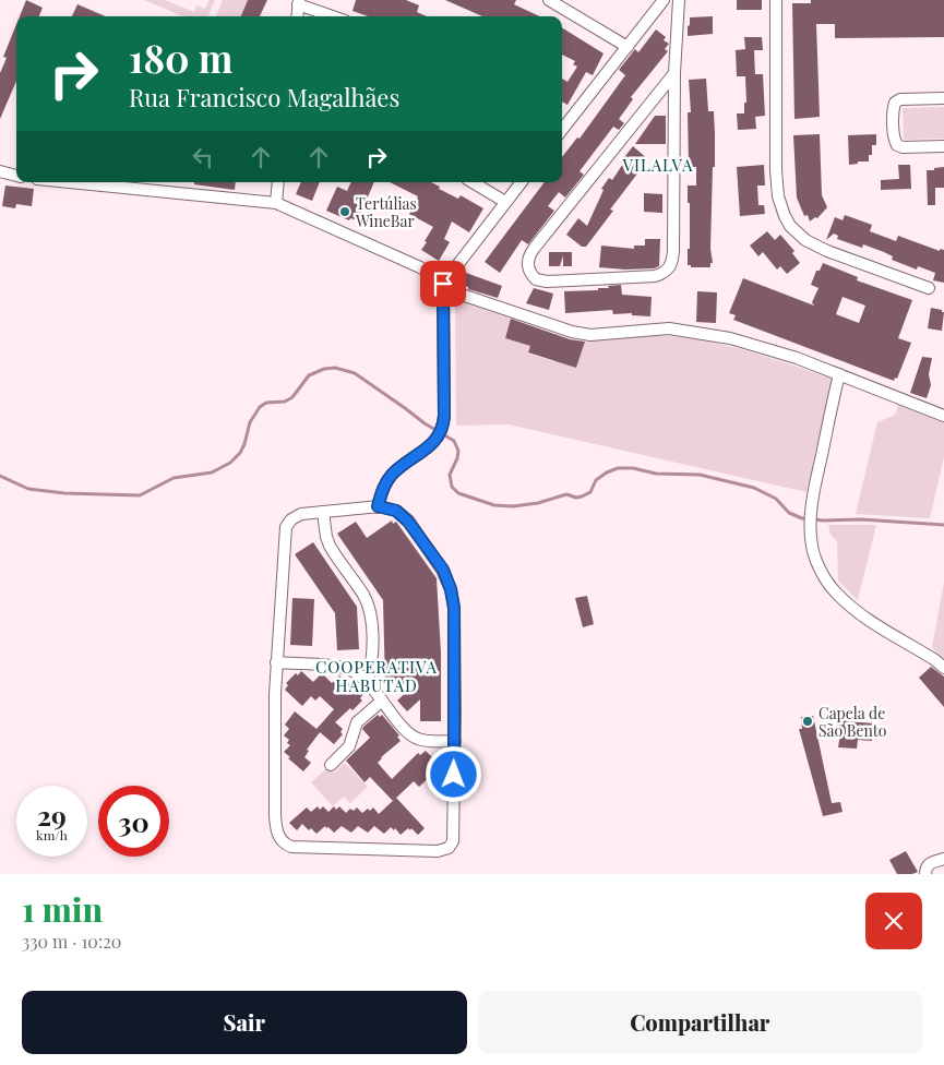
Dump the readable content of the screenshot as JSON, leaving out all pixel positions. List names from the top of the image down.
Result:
{
  "districts": ["VILALVA", "COOPERATIVA HABUTAD"],
  "places": ["Tertúlias WineBar", "Capela de São Bento"],
  "page": {
    "turn": ["180 m", "Rua Francisco Magalhães"],
    "speed": "29 km/h",
    "limit": "30",
    "heading": ["1 min", "330 m · 10:20"],
    "buttons": ["Sair", "Compartilhar"]
  }
}
